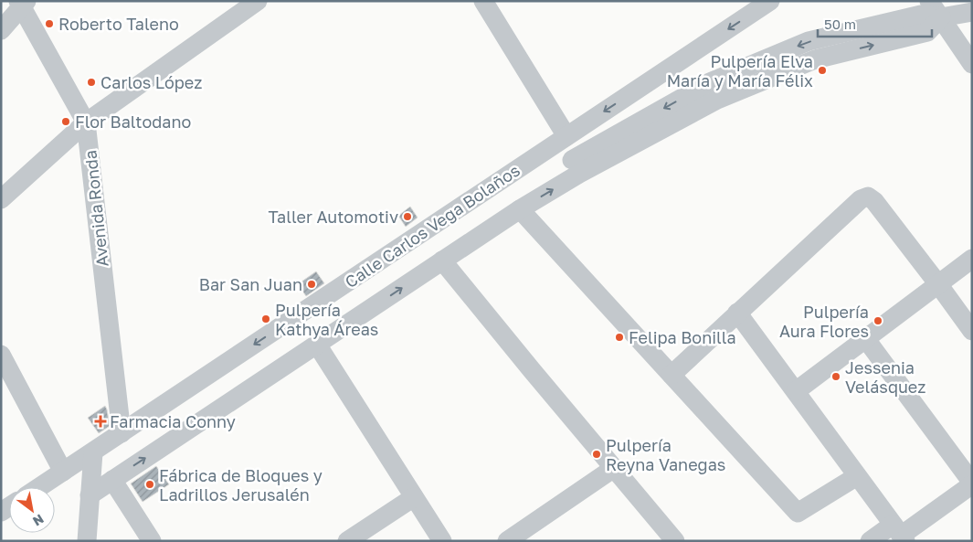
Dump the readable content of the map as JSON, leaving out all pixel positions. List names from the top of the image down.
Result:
{
  "streets": {
    "street": ["Avenida Ronda", "Calle Carlos Vega Bolaños"]
  },
  "crossings": [
    ["Avenida Ronda", "Calle Carlos Vega Bolaños"]
  ],
  "places": {
    "other": [
      "Roberto Taleno",
      "Pulpería Elva María y María Félix",
      "Carlos López",
      "Flor Baltodano",
      "Taller Automotiv",
      "Bar San Juan",
      "Pulpería Kathya Áreas",
      "Pulpería Aura Flores",
      "Felipa Bonilla",
      "Jessenia Velásquez",
      "Pulpería Reyna Vanegas",
      "Fábrica de Bloques y Ladrillos Jerusalén"
    ],
    "health": ["Farmacia Conny"]
  },
  "scale_bar": "50 m",
  "north": "bottom right"
}
